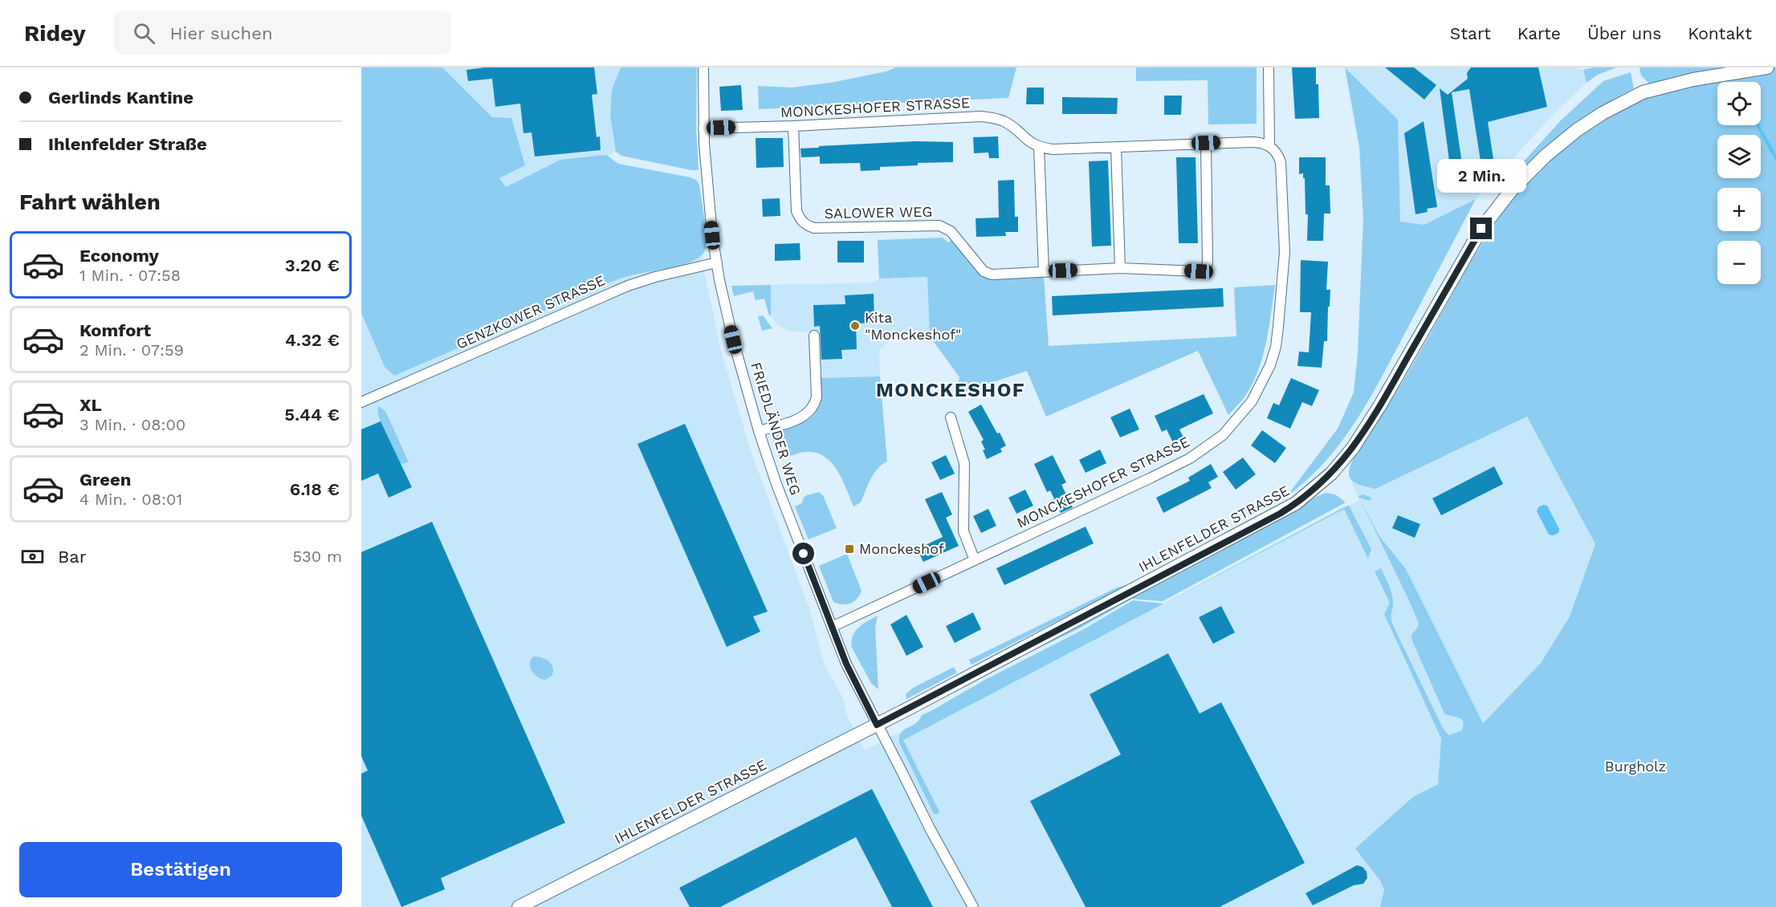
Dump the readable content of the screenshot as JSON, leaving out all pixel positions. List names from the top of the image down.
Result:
{
  "streets": {
    "main road": ["IHLENFELDER STRASSE"],
    "street": [
      "MONCKESHOFER STRASSE",
      "SALOWER WEG",
      "GENZKOWER STRASSE",
      "FRIEDLÄNDER WEG"
    ]
  },
  "crossings": [
    ["MONCKESHOFER STRASSE", "SALOWER WEG"],
    ["MONCKESHOFER STRASSE", "FRIEDLÄNDER WEG"],
    ["GENZKOWER STRASSE", "FRIEDLÄNDER WEG"],
    ["FRIEDLÄNDER WEG", "IHLENFELDER STRASSE"]
  ],
  "districts": ["MONCKESHOF"],
  "parks": ["Burgholz"],
  "places": {
    "other": ["Kita \"Monckeshof\""],
    "transit": ["Monckeshof"]
  },
  "page": {
    "header": "Ridey",
    "search": "Hier suchen",
    "nav": [
      "Start",
      "Karte",
      "Über uns",
      "Kontakt"
    ],
    "banner": ["Gerlinds Kantine", "Ihlenfelder Straße"],
    "map_buttons": ["+", "−"],
    "bubble": "2 Min.",
    "heading": "Fahrt wählen",
    "list": [
      {
        "name": "Economy",
        "note": "1 Min. · 07:58",
        "value": "3.20 €"
      },
      {
        "name": "Komfort",
        "note": "2 Min. · 07:59",
        "value": "4.32 €"
      },
      {
        "name": "XL",
        "note": "3 Min. · 08:00",
        "value": "5.44 €"
      },
      {
        "name": "Green",
        "note": "4 Min. · 08:01",
        "value": "6.18 €"
      }
    ],
    "pay": ["Bar", "530 m"],
    "buttons": "Bestätigen"
  }
}
